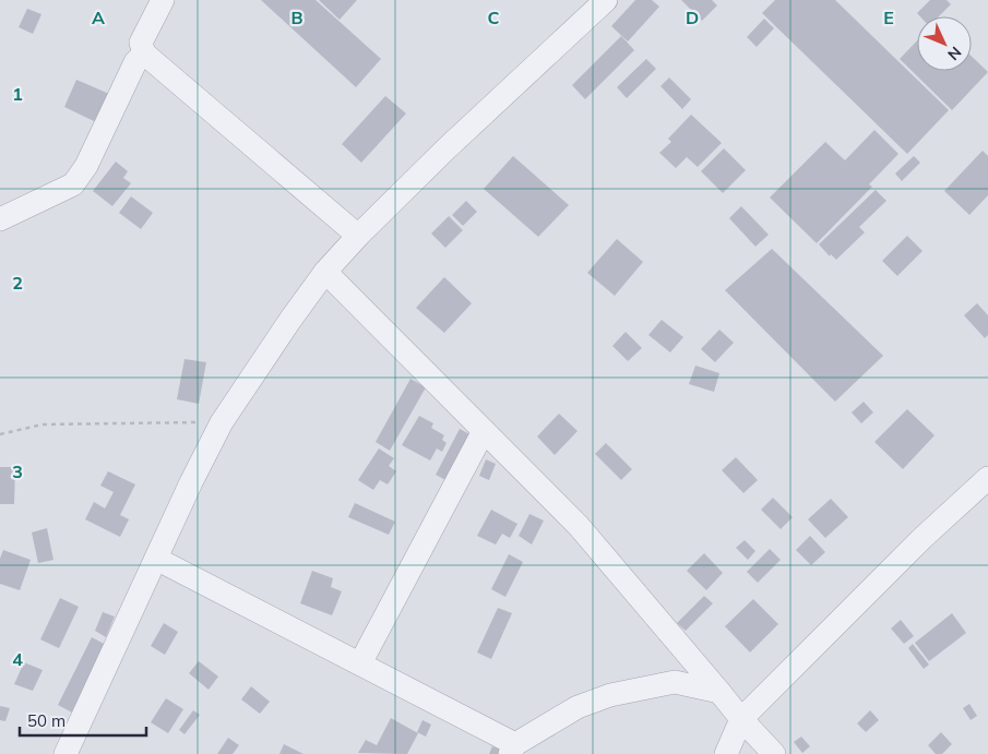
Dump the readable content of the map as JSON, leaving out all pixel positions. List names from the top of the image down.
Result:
{
  "scale_bar": "50 m",
  "north": "bottom right",
  "grid": {
    "columns": [
      "A",
      "B",
      "C",
      "D",
      "E"
    ],
    "rows": [
      "1",
      "2",
      "3",
      "4"
    ]
  }
}
